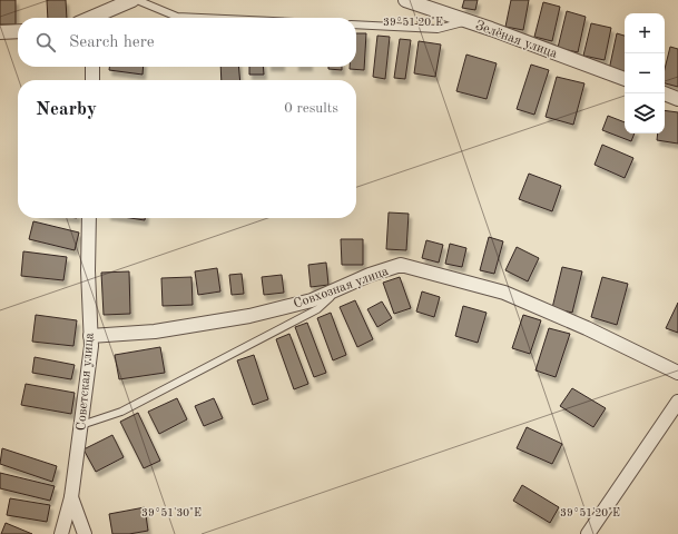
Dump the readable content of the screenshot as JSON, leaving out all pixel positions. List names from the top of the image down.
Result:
{
  "streets": {
    "street": ["Зелёная улица", "Совхозная улица", "Советская улица"]
  },
  "crossings": [
    ["Совхозная улица", "Советская улица"]
  ],
  "page": {
    "map_buttons": ["+", "−"],
    "search": "Search here",
    "heading": ["Nearby", "0 results"]
  },
  "coordinates": ["39°51'20\"E", "39°51'30\"E"]
}
